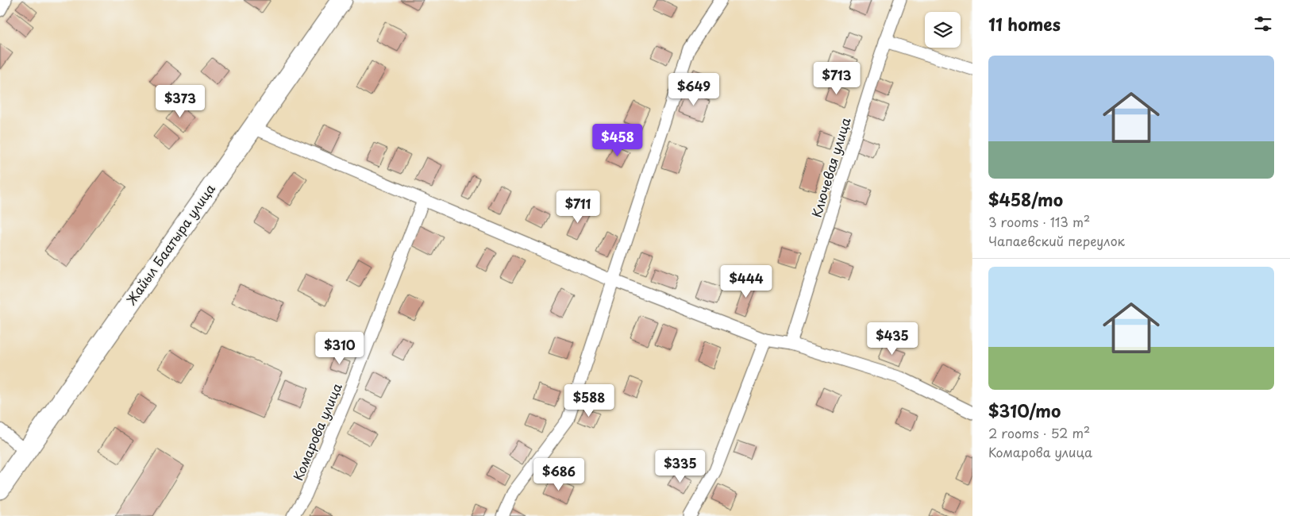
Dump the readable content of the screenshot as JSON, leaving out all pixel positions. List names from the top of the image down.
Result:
{
  "streets": {
    "highway": ["Жайыл Баатыра улица"],
    "street": ["Ключевая улица", "Комарова улица"]
  },
  "page": {
    "heading": "11 homes",
    "list": [
      {
        "name": "$458/mo",
        "note": "3 rooms · 113 m² · Чапаевский переулок"
      },
      {
        "name": "$310/mo",
        "note": "2 rooms · 52 m² · Комарова улица"
      }
    ],
    "price": [
      "$713",
      "$649",
      "$373",
      "$458",
      "$711",
      "$444",
      "$435",
      "$310",
      "$588",
      "$335",
      "$686"
    ]
  }
}
